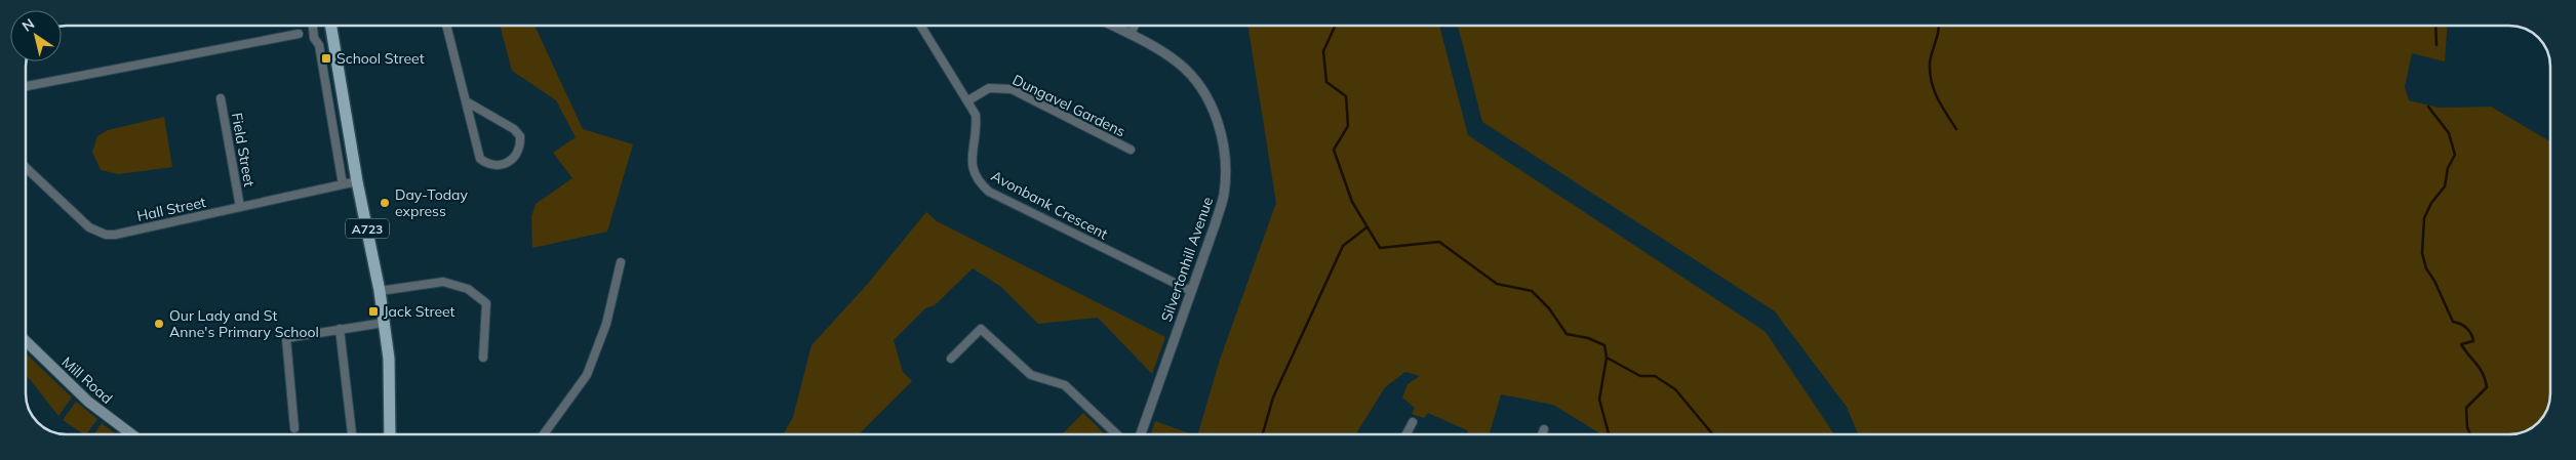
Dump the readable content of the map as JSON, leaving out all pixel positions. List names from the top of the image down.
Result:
{
  "streets": {
    "main road": ["A723", "Mill Road"],
    "street": [
      "Dungavel Gardens",
      "Field Street",
      "Avonbank Crescent",
      "Hall Street",
      "Silvertonhill Avenue"
    ]
  },
  "crossings": [
    ["Dungavel Gardens", "Avonbank Crescent"],
    ["Field Street", "Hall Street"],
    ["Avonbank Crescent", "Silvertonhill Avenue"],
    ["Hall Street", "A723"]
  ],
  "places": {
    "transit": ["School Street", "Jack Street"],
    "other": ["Day-Today express", "Our Lady and St Anne's Primary School"]
  },
  "north": "top left"
}
